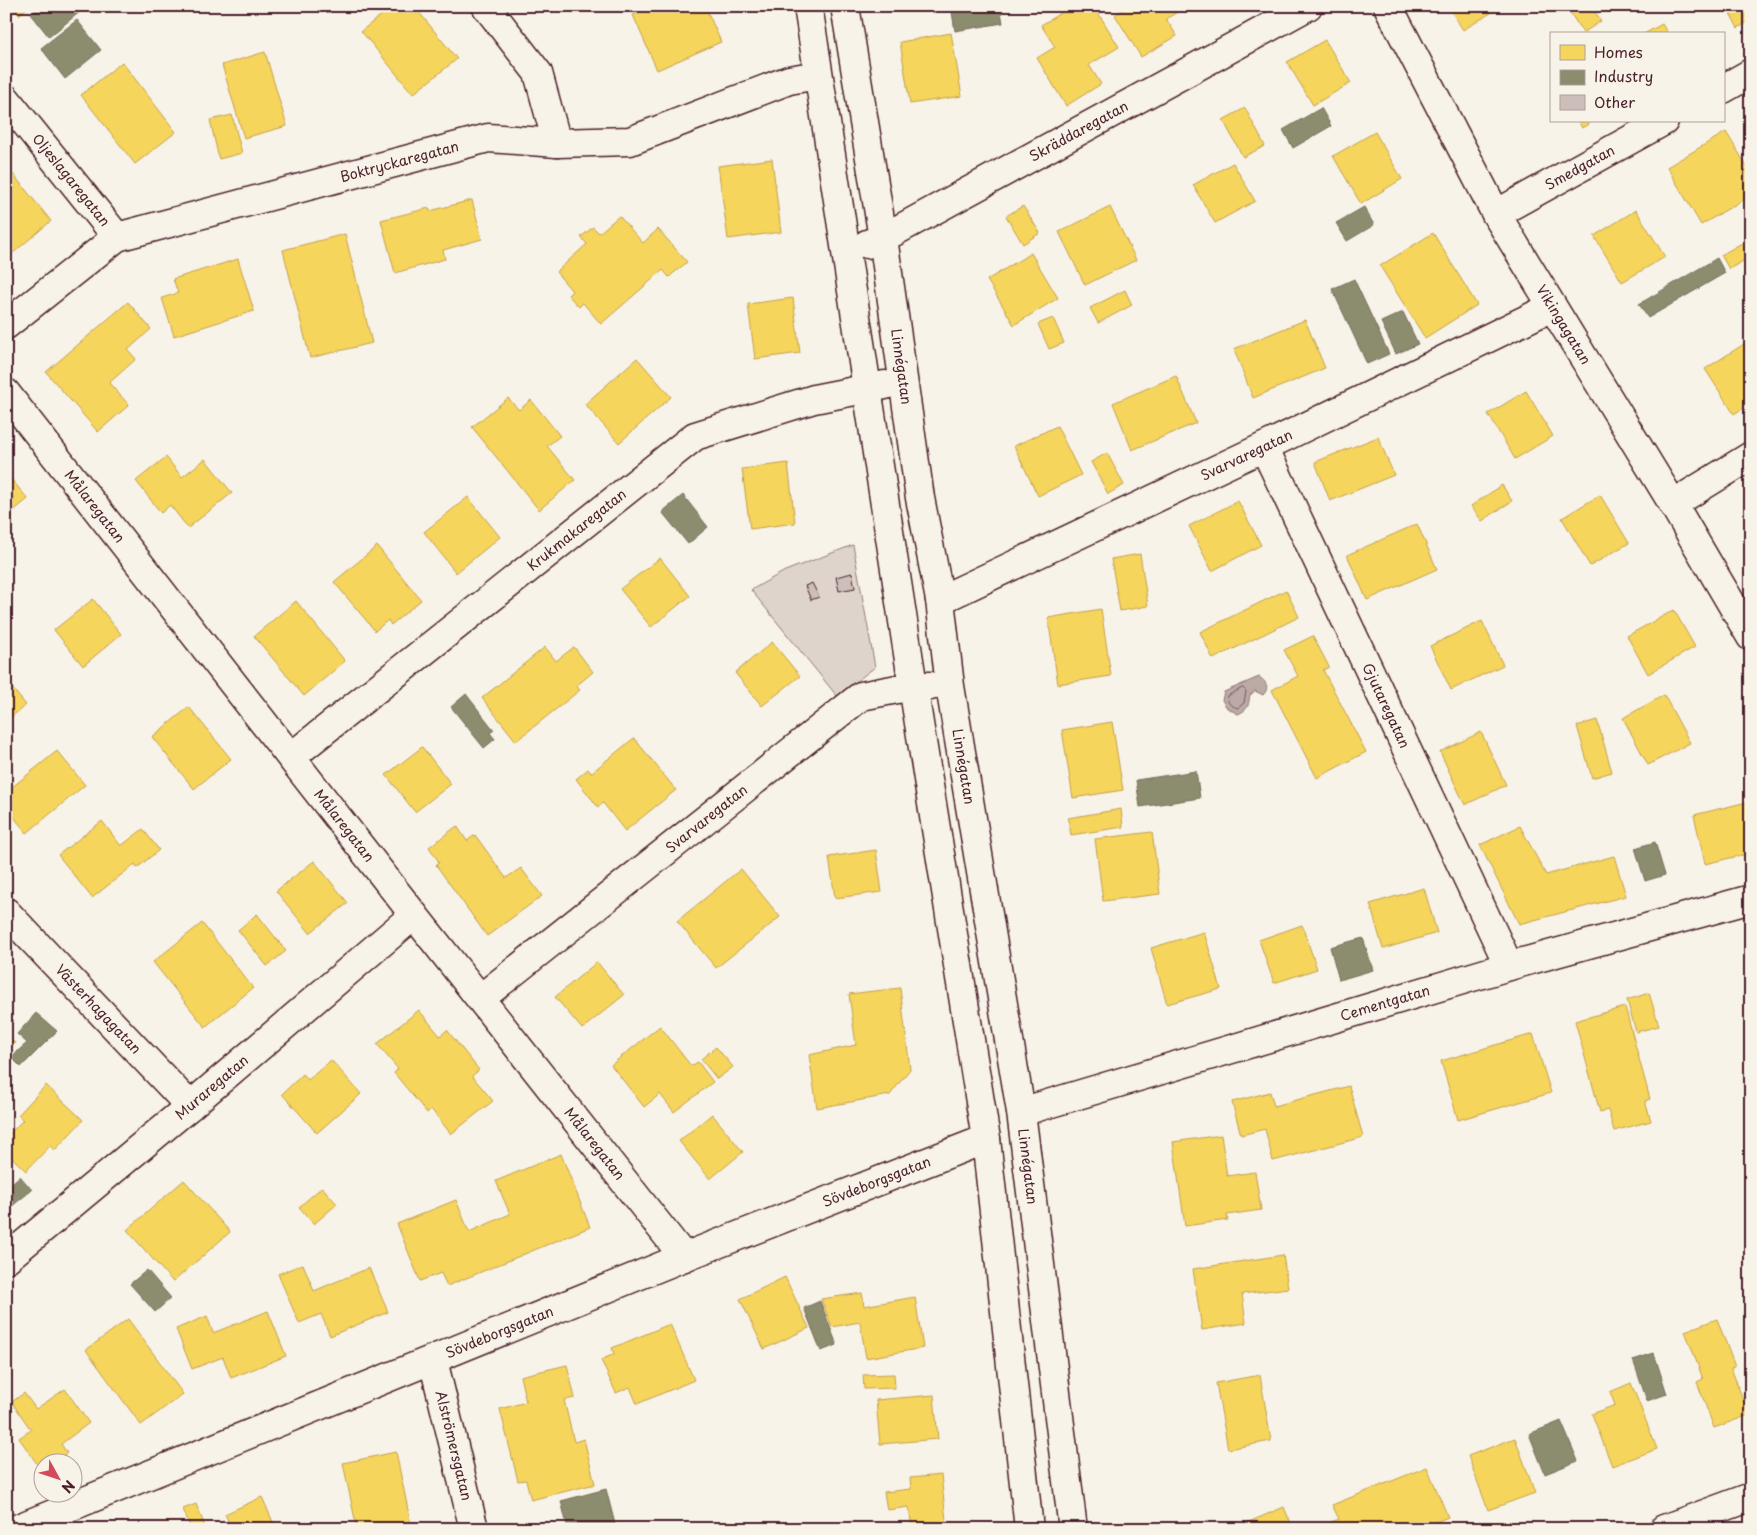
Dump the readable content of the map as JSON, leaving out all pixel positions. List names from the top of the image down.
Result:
{
  "streets": {
    "street": [
      "Skräddaregatan",
      "Boktryckaregatan",
      "Smedgatan",
      "Oljeslagaregatan",
      "Vikingagatan",
      "Linnégatan",
      "Svarvaregatan",
      "Målaregatan",
      "Krukmakaregatan",
      "Gjutaregatan",
      "Cementgatan",
      "Västerhagagatan",
      "Muraregatan",
      "Sövdeborgsgatan",
      "Alströmersgatan"
    ]
  },
  "crossings": [
    ["Skräddaregatan", "Linnégatan"],
    ["Boktryckaregatan", "Oljeslagaregatan"],
    ["Smedgatan", "Vikingagatan"],
    ["Vikingagatan", "Svarvaregatan"],
    ["Linnégatan", "Svarvaregatan"],
    ["Linnégatan", "Krukmakaregatan"],
    ["Linnégatan", "Cementgatan"],
    ["Svarvaregatan", "Målaregatan"],
    ["Svarvaregatan", "Gjutaregatan"],
    ["Målaregatan", "Krukmakaregatan"],
    ["Målaregatan", "Muraregatan"],
    ["Målaregatan", "Sövdeborgsgatan"],
    ["Gjutaregatan", "Cementgatan"],
    ["Västerhagagatan", "Muraregatan"],
    ["Sövdeborgsgatan", "Alströmersgatan"]
  ],
  "legend": ["Homes", "Industry", "Other"],
  "north": "bottom right"
}
